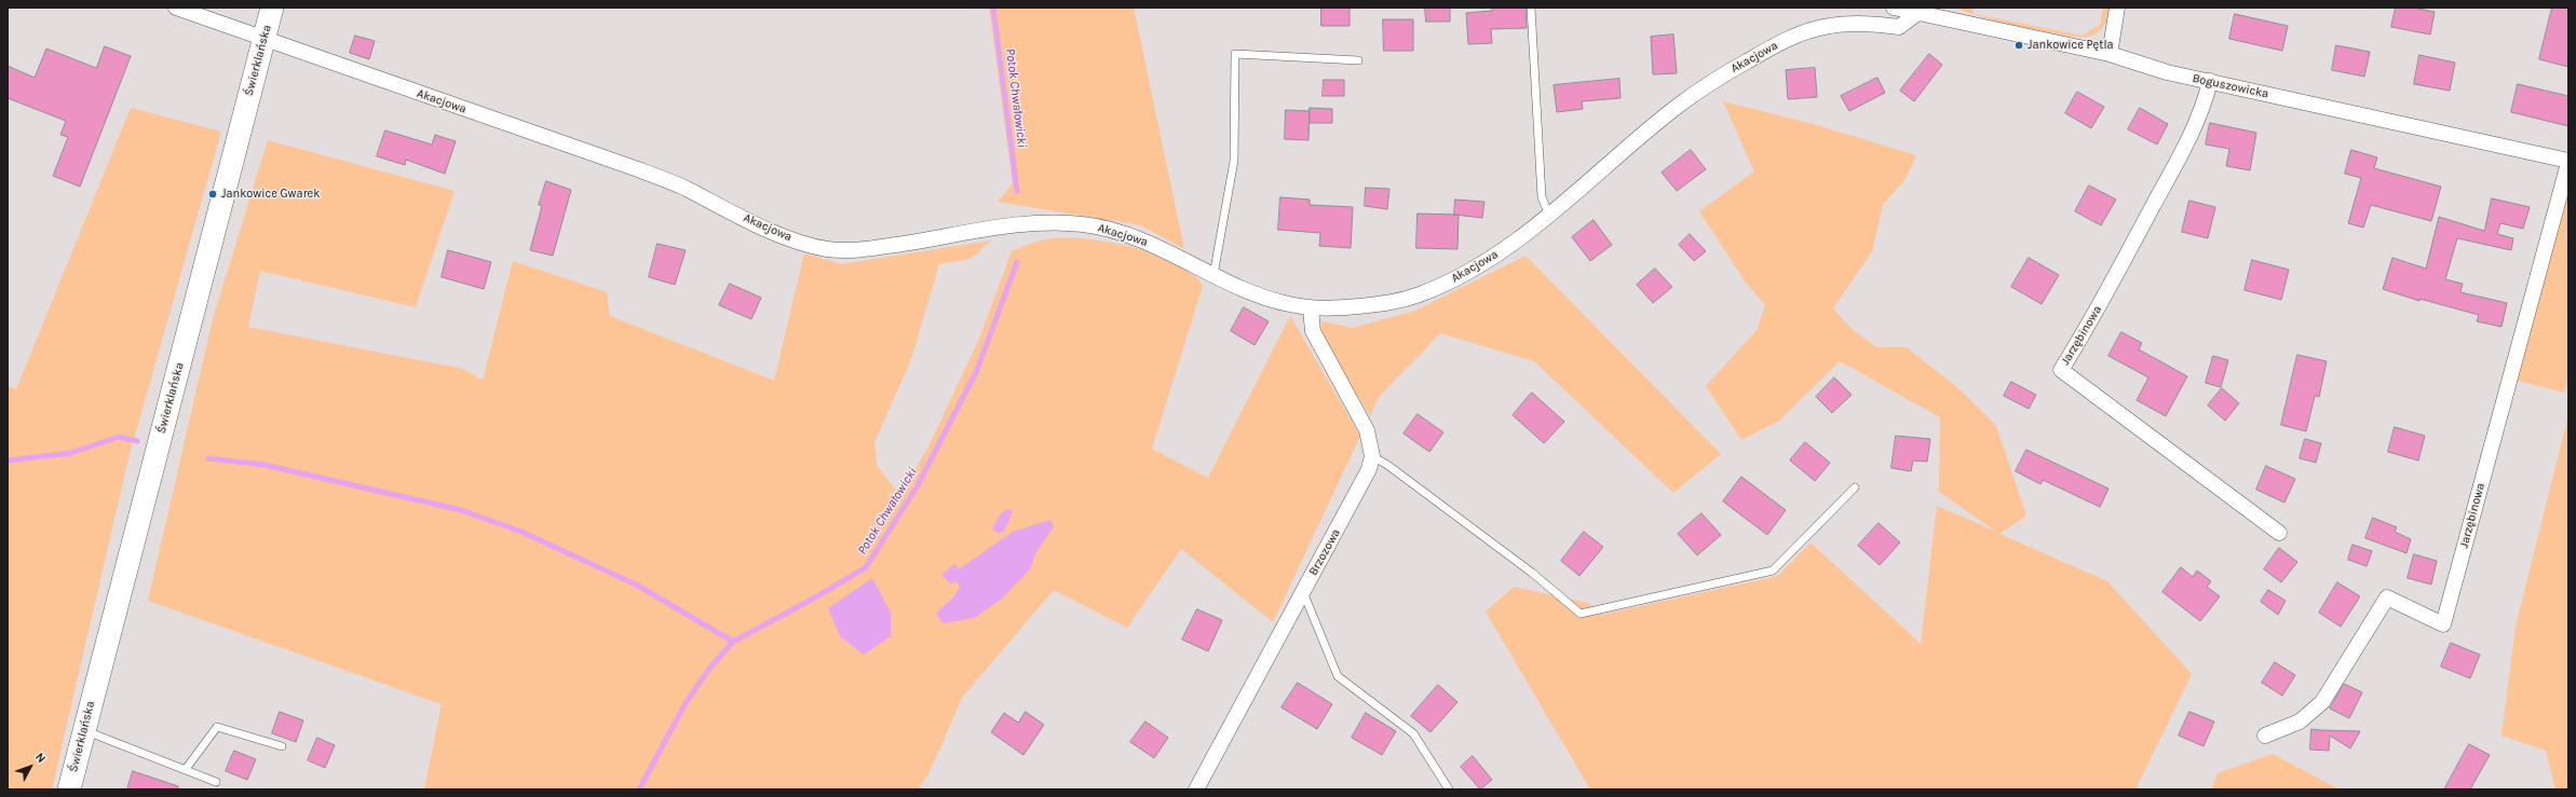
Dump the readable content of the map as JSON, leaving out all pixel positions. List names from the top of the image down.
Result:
{
  "streets": {
    "main road": ["Świerklańska"],
    "street": [
      "Akacjowa",
      "Boguszowicka",
      "Jarzębinowa",
      "Brzozowa"
    ]
  },
  "crossings": [
    ["Akacjowa", "Świerklańska"],
    ["Akacjowa", "Boguszowicka"],
    ["Akacjowa", "Brzozowa"],
    ["Boguszowicka", "Jarzębinowa"]
  ],
  "water": ["Potok Chwałowicki"],
  "places": ["Jankowice Pętla", "Jankowice Gwarek"],
  "north": "top right"
}
